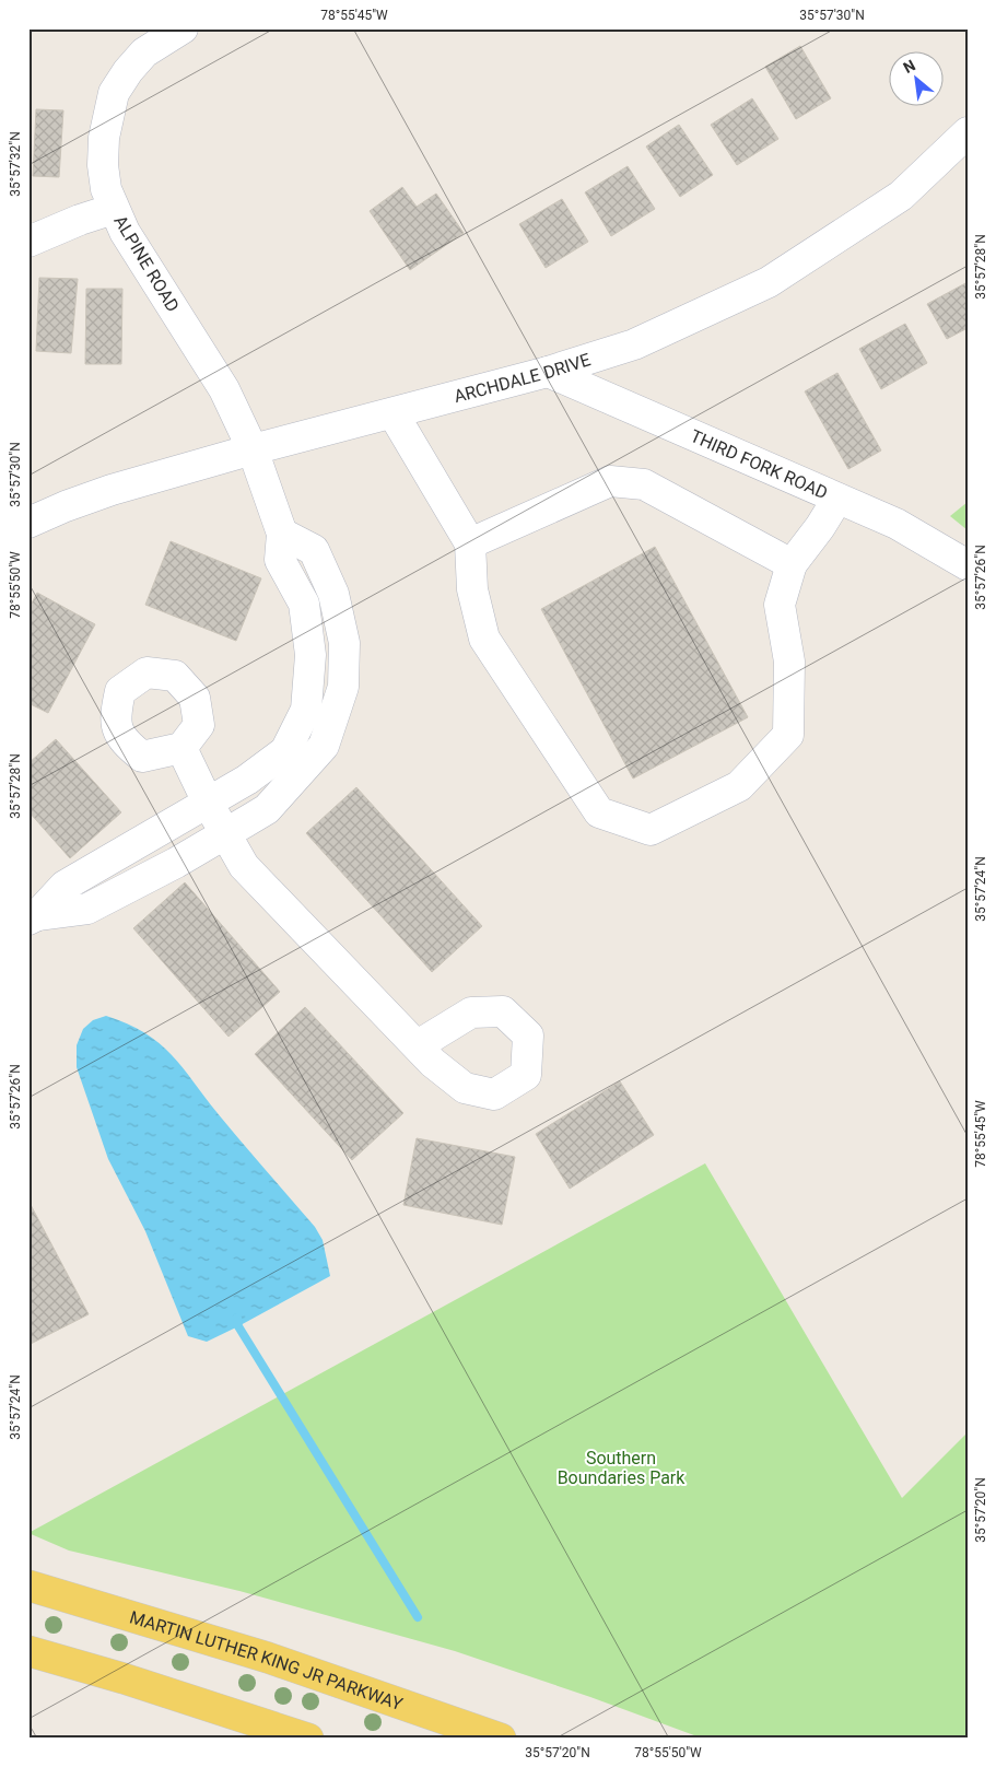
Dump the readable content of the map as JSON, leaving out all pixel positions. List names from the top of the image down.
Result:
{
  "streets": {
    "main road": ["MARTIN LUTHER KING JR PARKWAY"],
    "street": ["ALPINE ROAD", "ARCHDALE DRIVE", "THIRD FORK ROAD"]
  },
  "crossings": [
    ["ALPINE ROAD", "ARCHDALE DRIVE"],
    ["ARCHDALE DRIVE", "THIRD FORK ROAD"]
  ],
  "parks": ["Southern Boundaries Park"],
  "north": "top left",
  "coordinates": [
    "78°55'45\"W",
    "35°57'30\"N",
    "35°57'32\"N",
    "35°57'28\"N",
    "35°57'26\"N",
    "78°55'50\"W",
    "35°57'24\"N",
    "35°57'20\"N"
  ]
}
